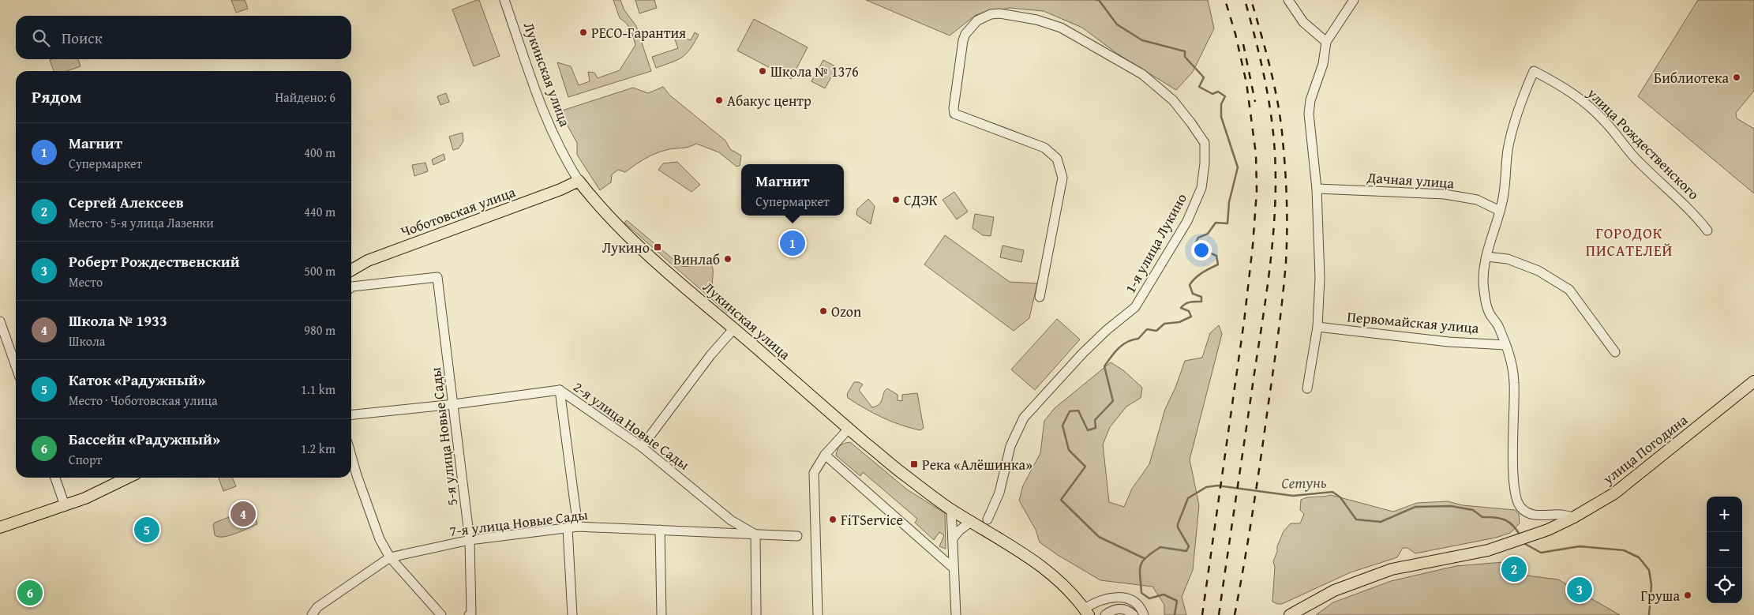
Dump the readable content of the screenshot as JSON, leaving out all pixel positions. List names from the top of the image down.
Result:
{
  "streets": {
    "main road": ["Лукинская улица", "Чоботовская улица", "улица Погодина"],
    "street": [
      "улица Рождественского",
      "Дачная улица",
      "1-я улица Лукино",
      "Первомайская улица",
      "2-я улица Новые Сады",
      "5-я улица Новые Сады",
      "7-я улица Новые Сады"
    ]
  },
  "crossings": [
    ["Лукинская улица", "Чоботовская улица"],
    ["улица Рождественского", "Дачная улица"],
    ["2-я улица Новые Сады", "5-я улица Новые Сады"],
    ["2-я улица Новые Сады", "7-я улица Новые Сады"],
    ["5-я улица Новые Сады", "7-я улица Новые Сады"]
  ],
  "districts": ["ГОРОДОК ПИСАТЕЛЕЙ"],
  "water": ["Сетунь"],
  "places": {
    "other": [
      "РЕСО-Гарантия",
      "Школа № 1376",
      "Библиотека",
      "Абакус центр",
      "СДЭК",
      "Винлаб",
      "Ozon",
      "FiTService",
      "Груша"
    ],
    "transit": ["Лукино", "Река «Алёшинка»"]
  },
  "page": {
    "search": "Поиск",
    "heading": ["Рядом", "Найдено: 6"],
    "list": [
      {
        "mark": "1",
        "name": "Магнит",
        "note": "Супермаркет",
        "value": "400 m"
      },
      {
        "mark": "2",
        "name": "Сергей Алексеев",
        "note": "Место · 5-я улица Лазенки",
        "value": "440 m"
      },
      {
        "mark": "3",
        "name": "Роберт Рождественский",
        "note": "Место",
        "value": "500 m"
      },
      {
        "mark": "4",
        "name": "Школа № 1933",
        "note": "Школа",
        "value": "980 m"
      },
      {
        "mark": "5",
        "name": "Каток «Радужный»",
        "note": "Место · Чоботовская улица",
        "value": "1.1 km"
      },
      {
        "mark": "6",
        "name": "Бассейн «Радужный»",
        "note": "Спорт",
        "value": "1.2 km"
      }
    ],
    "popup": ["Магнит", "Супермаркет"],
    "pins": [
      "1",
      "4",
      "5",
      "2",
      "3",
      "6"
    ],
    "map_buttons": ["+", "−"]
  }
}
